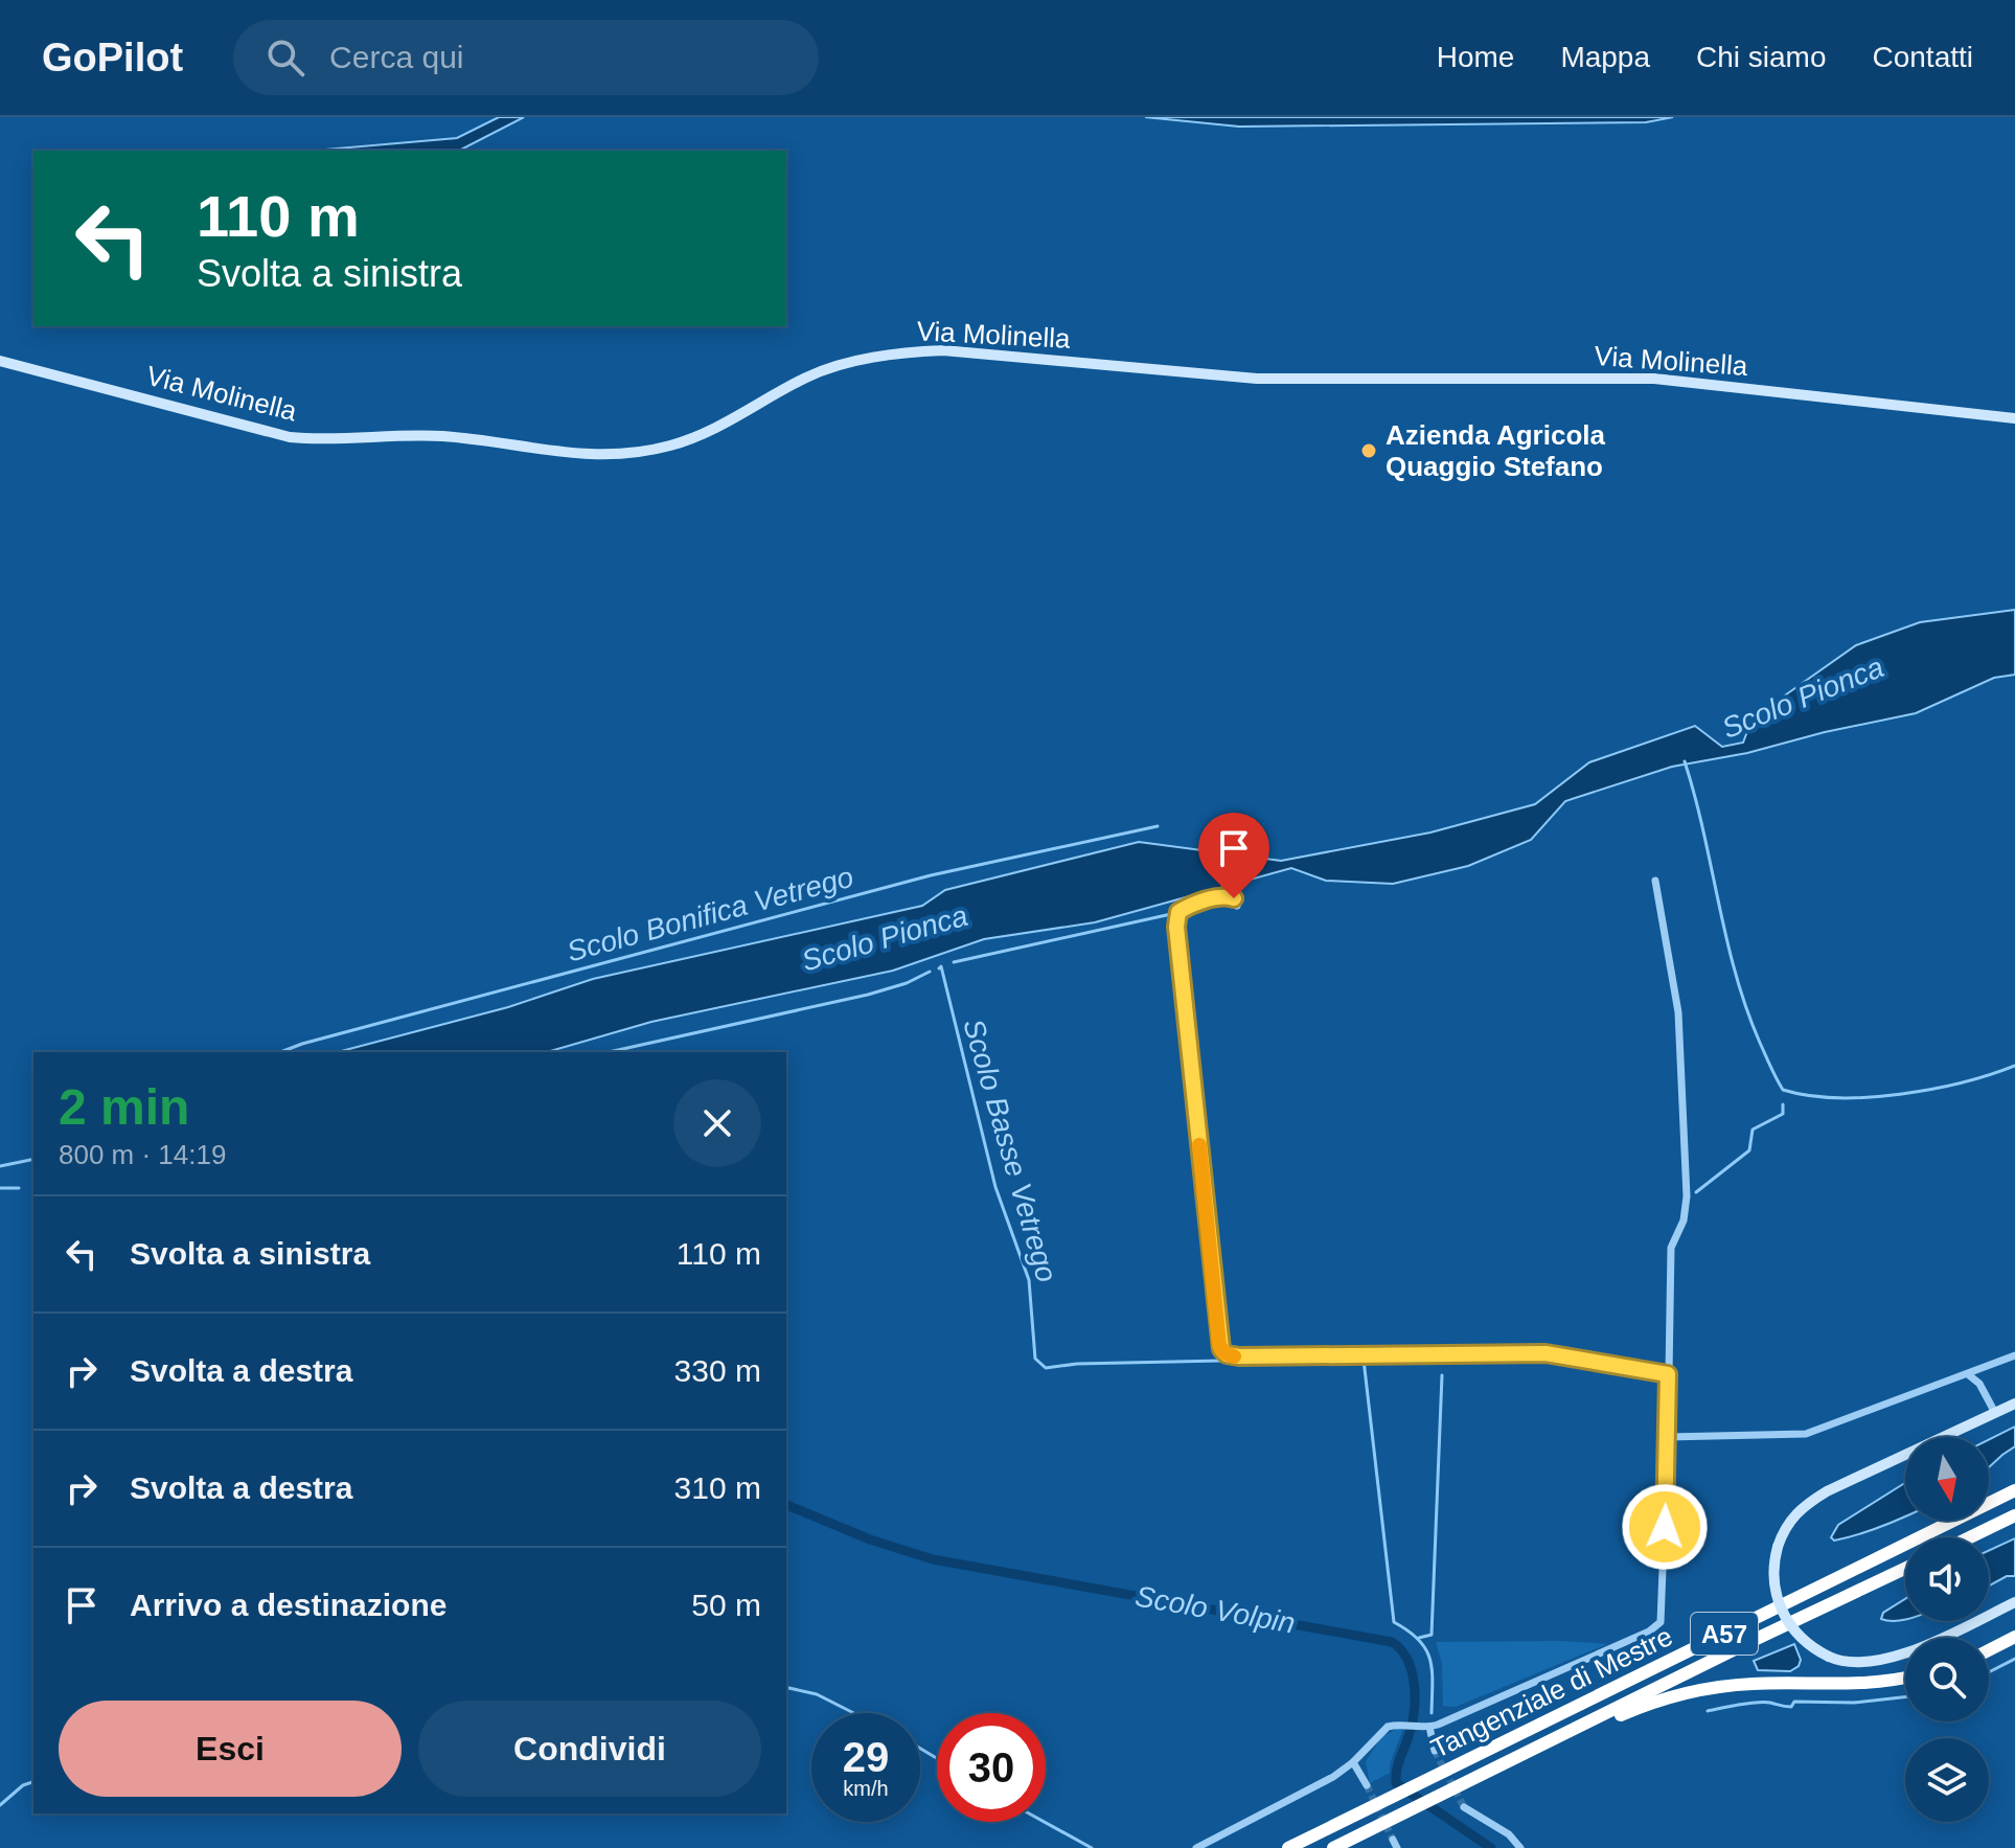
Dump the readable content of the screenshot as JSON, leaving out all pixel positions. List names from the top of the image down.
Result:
{
  "streets": {
    "highway": ["A57", "Tangenziale di Mestre"],
    "street": ["Via Molinella"]
  },
  "crossings": [
    ["A57", "Tangenziale di Mestre"]
  ],
  "water": [
    "Scolo Pionca",
    "Scolo Bonifica Vetrego",
    "Scolo Basse Vetrego",
    "Scolo Volpin"
  ],
  "places": ["Azienda Agricola Quaggio Stefano"],
  "north": "bottom",
  "page": {
    "header": "GoPilot",
    "search": "Cerca qui",
    "nav": [
      "Home",
      "Mappa",
      "Chi siamo",
      "Contatti"
    ],
    "turn": ["110 m", "Svolta a sinistra"],
    "heading": ["2 min", "800 m · 14:19"],
    "list": [
      {
        "name": "Svolta a sinistra",
        "value": "110 m"
      },
      {
        "name": "Svolta a destra",
        "value": "330 m"
      },
      {
        "name": "Svolta a destra",
        "value": "310 m"
      },
      {
        "name": "Arrivo a destinazione",
        "value": "50 m"
      }
    ],
    "buttons": ["Esci", "Condividi"],
    "speed": "29 km/h",
    "limit": "30"
  }
}
